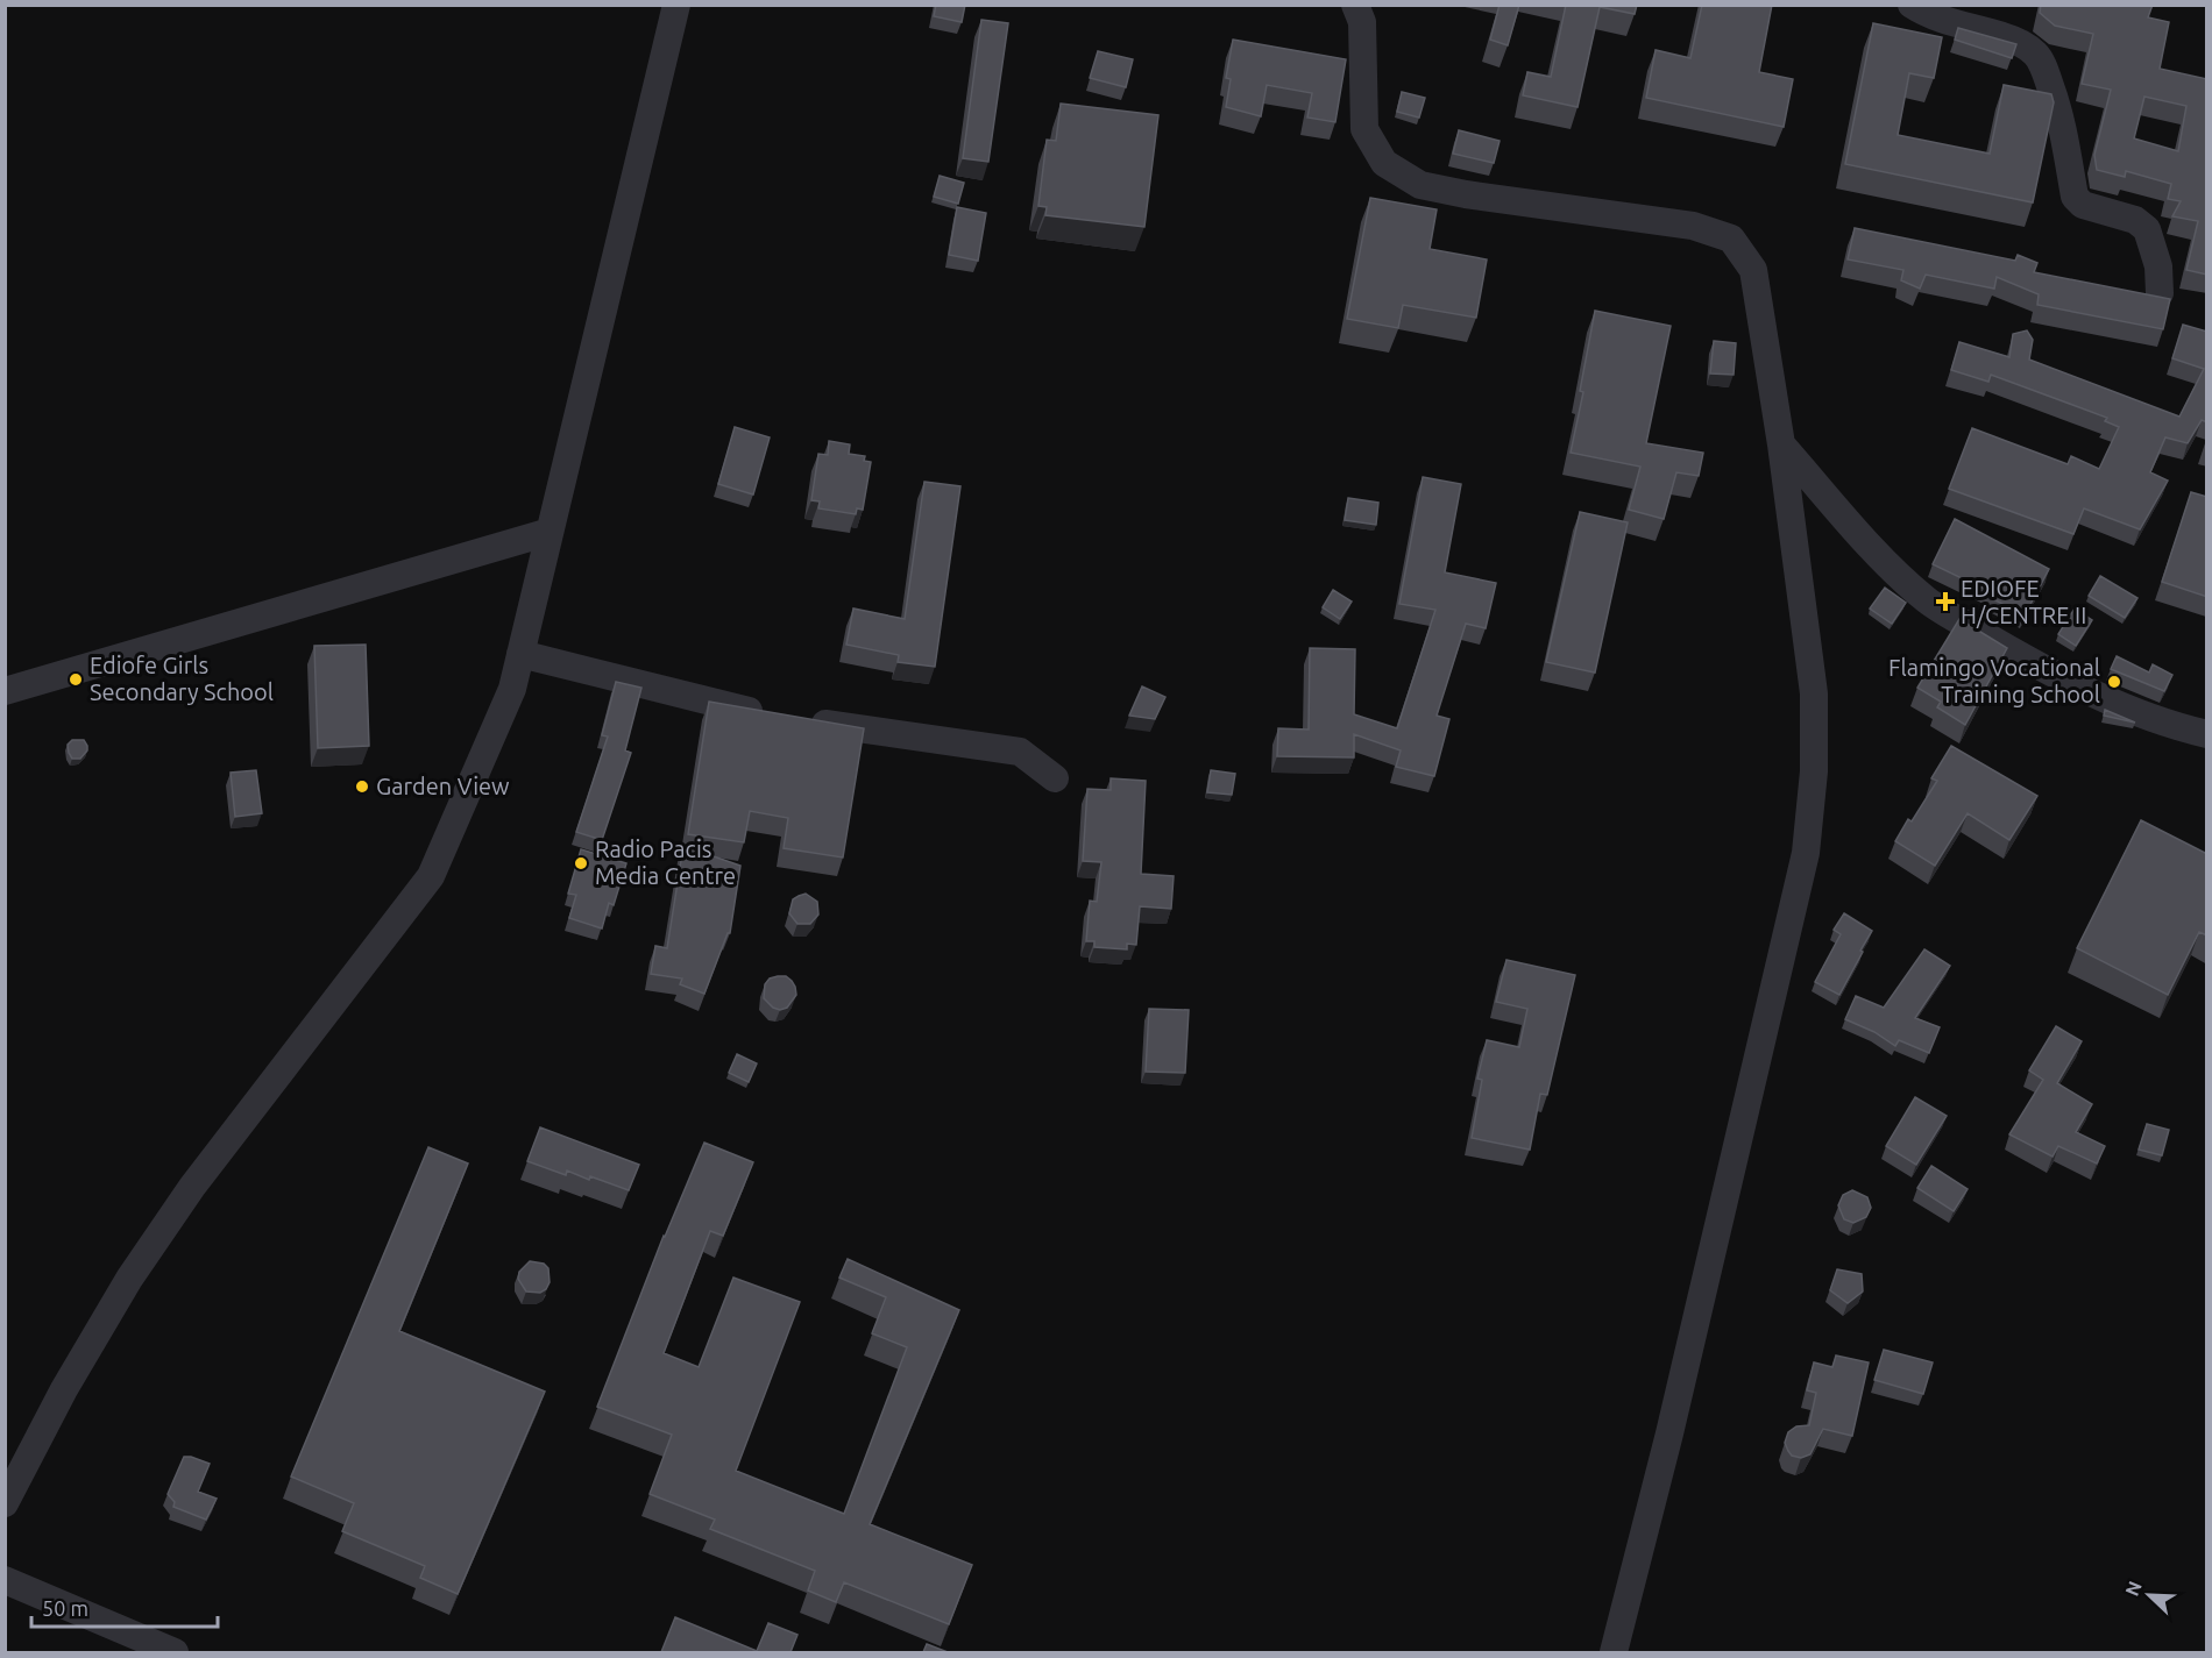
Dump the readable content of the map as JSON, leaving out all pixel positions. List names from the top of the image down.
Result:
{
  "places": {
    "health": ["EDIOFE H/CENTRE II"],
    "other": [
      "Ediofe Girls Secondary School",
      "Flamingo Vocational Training School",
      "Garden View",
      "Radio Pacis Media Centre"
    ]
  },
  "scale_bar": "50 m",
  "north": "top left"
}
